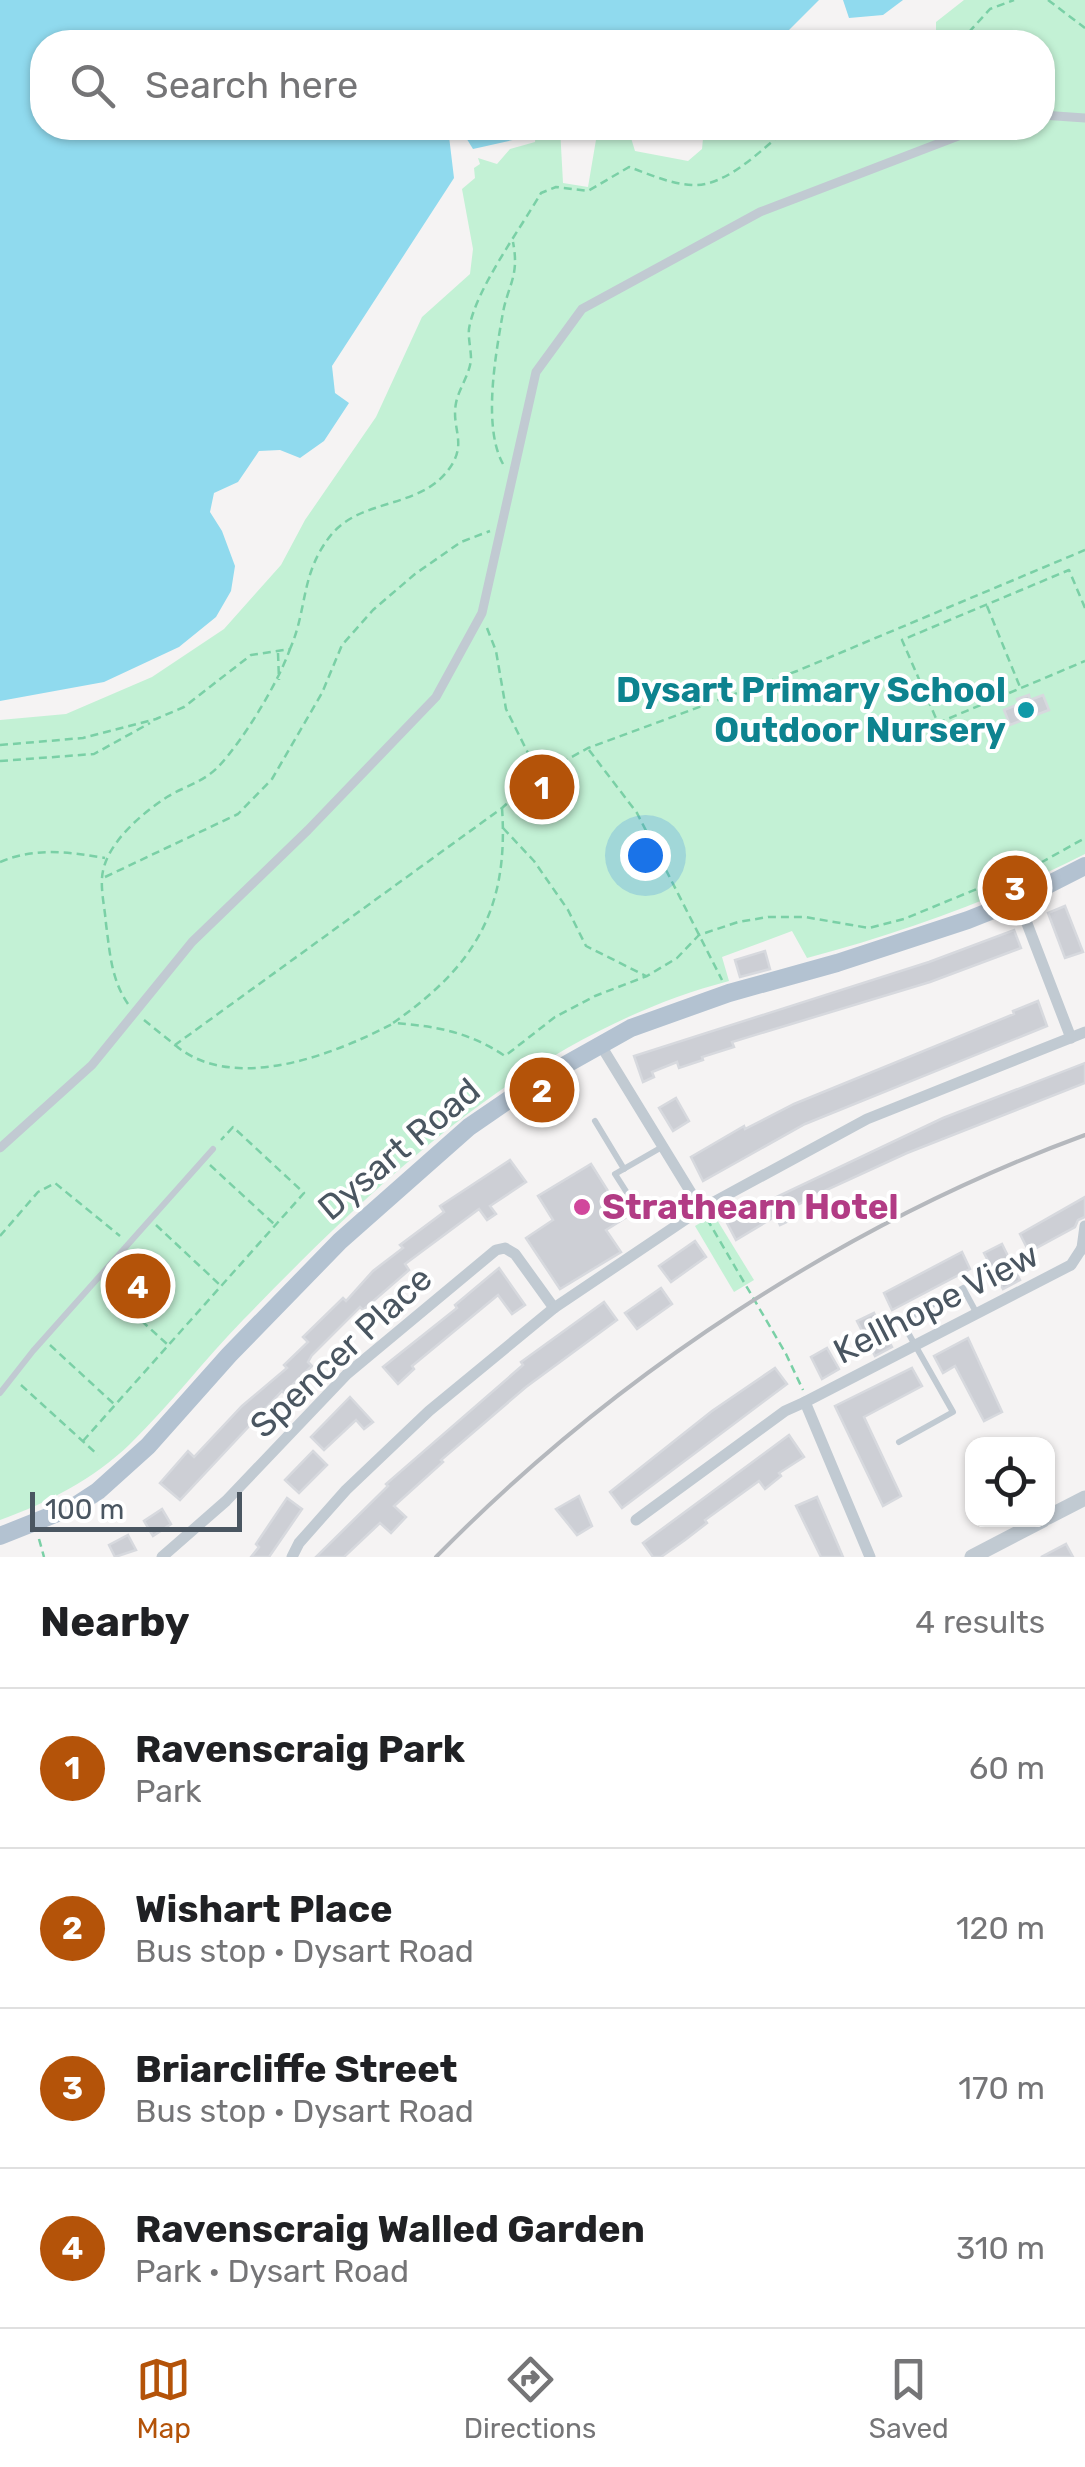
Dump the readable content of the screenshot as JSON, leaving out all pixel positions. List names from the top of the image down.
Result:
{
  "streets": {
    "main road": ["Dysart Road"],
    "street": ["Kellhope View", "Spencer Place"]
  },
  "places": ["Dysart Primary School Outdoor Nursery", "Strathearn Hotel"],
  "scale_bar": "100 m",
  "page": {
    "search": "Search here",
    "pins": [
      "1",
      "3",
      "2",
      "4"
    ],
    "scale": "100 m",
    "heading": ["Nearby", "4 results"],
    "list": [
      {
        "mark": "1",
        "name": "Ravenscraig Park",
        "note": "Park",
        "value": "60 m"
      },
      {
        "mark": "2",
        "name": "Wishart Place",
        "note": "Bus stop · Dysart Road",
        "value": "120 m"
      },
      {
        "mark": "3",
        "name": "Briarcliffe Street",
        "note": "Bus stop · Dysart Road",
        "value": "170 m"
      },
      {
        "mark": "4",
        "name": "Ravenscraig Walled Garden",
        "note": "Park · Dysart Road",
        "value": "310 m"
      }
    ],
    "nav": ["Map", "Directions", "Saved"]
  }
}
